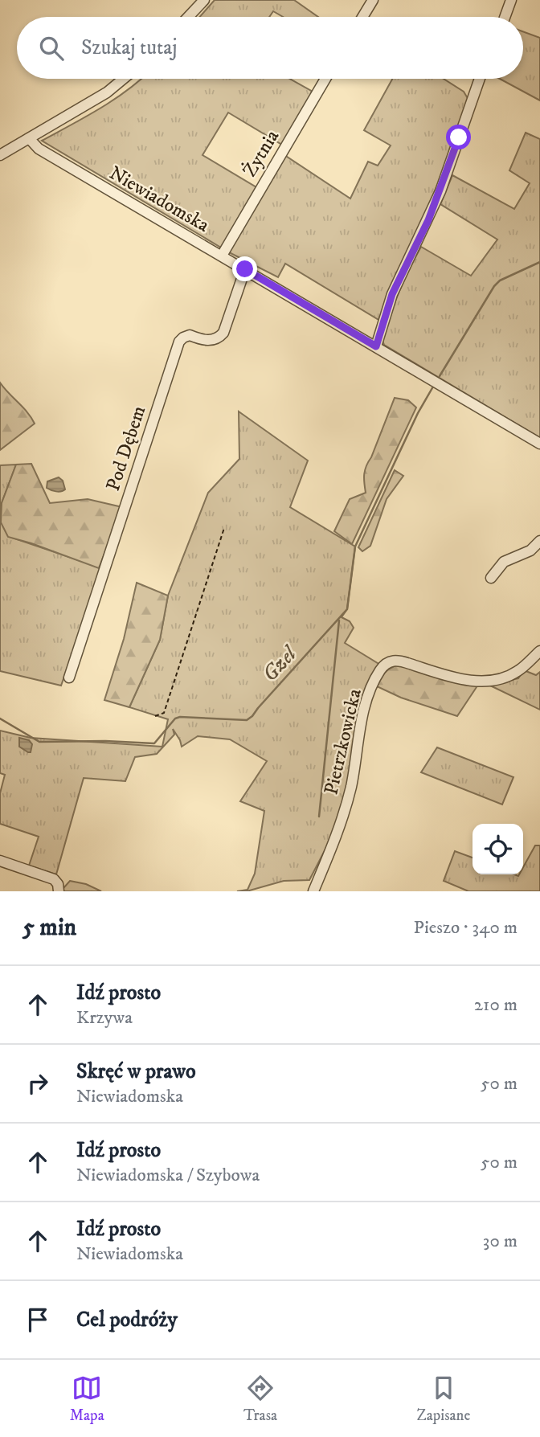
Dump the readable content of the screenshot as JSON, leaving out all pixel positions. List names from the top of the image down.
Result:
{
  "streets": {
    "street": [
      "Żytnia",
      "Niewiadomska",
      "Pod Dębem",
      "Pietrzkowicka"
    ]
  },
  "crossings": [
    ["Żytnia", "Niewiadomska"],
    ["Niewiadomska", "Pod Dębem"]
  ],
  "water": ["Gzel"],
  "page": {
    "search": "Szukaj tutaj",
    "heading": ["5 min", "Pieszo · 340 m"],
    "list": [
      ["Idź prosto", "Krzywa", "210 m"],
      ["Skręć w prawo", "Niewiadomska", "50 m"],
      ["Idź prosto", "Niewiadomska / Szybowa", "50 m"],
      ["Idź prosto", "Niewiadomska", "30 m"],
      "Cel podróży"
    ],
    "nav": ["Mapa", "Trasa", "Zapisane"]
  }
}
